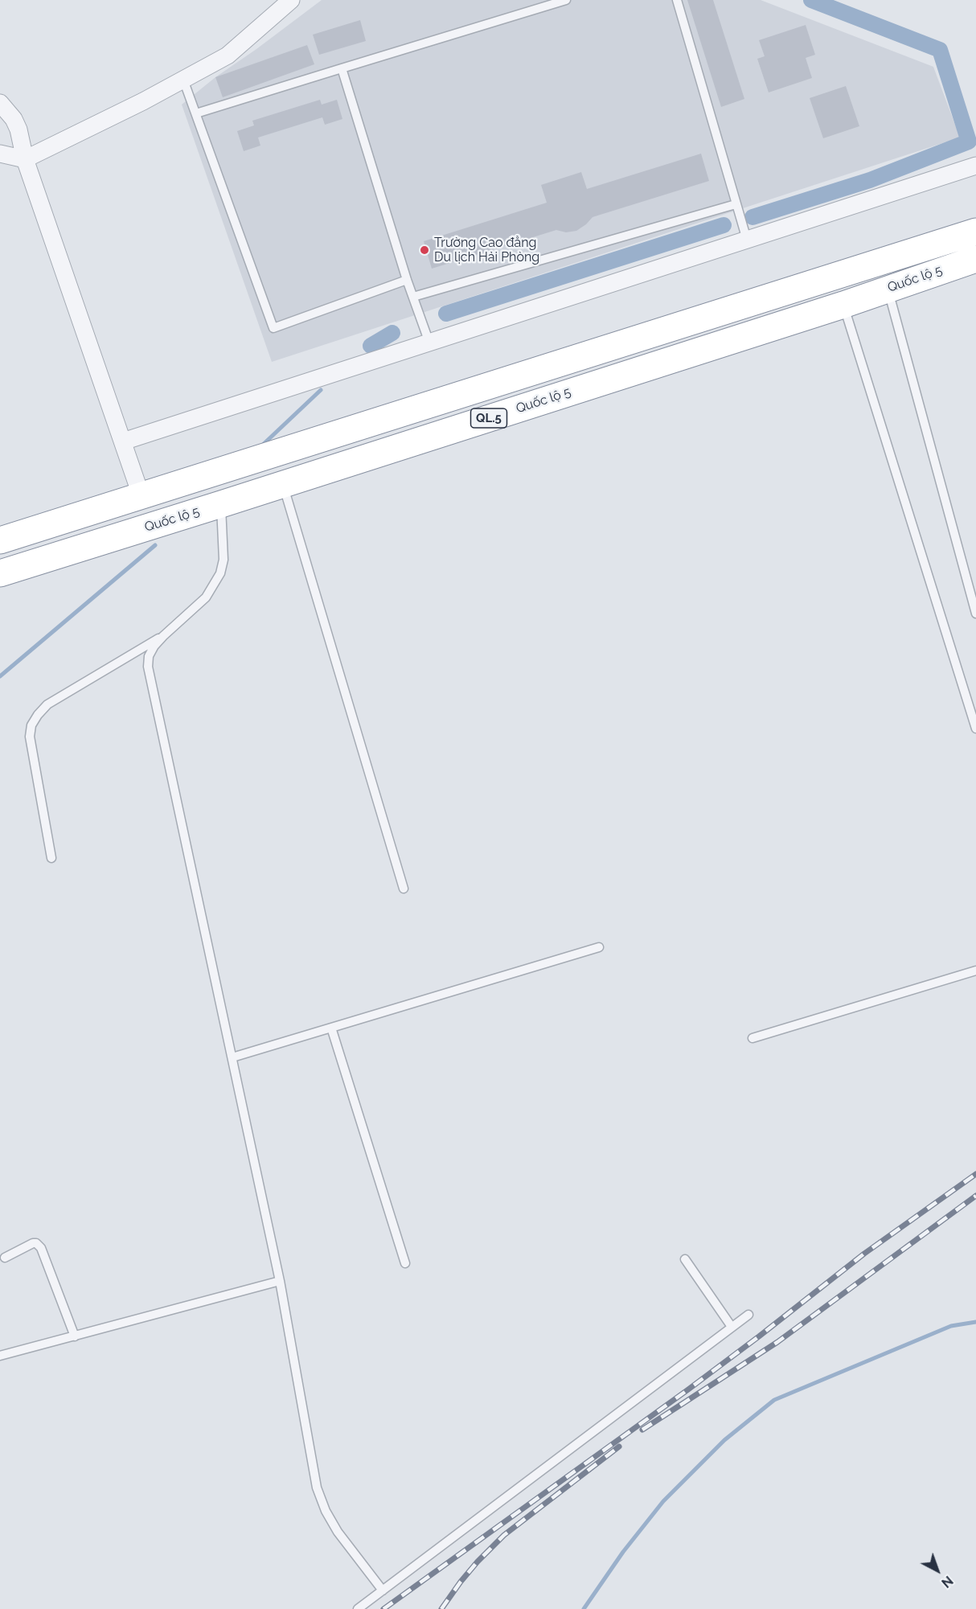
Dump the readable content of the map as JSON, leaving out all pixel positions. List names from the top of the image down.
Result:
{
  "streets": {
    "highway": ["Quốc lộ 5", "QL.5"]
  },
  "places": ["Trường Cao đẳng Du lịch Hải Phòng"],
  "north": "bottom right"
}
